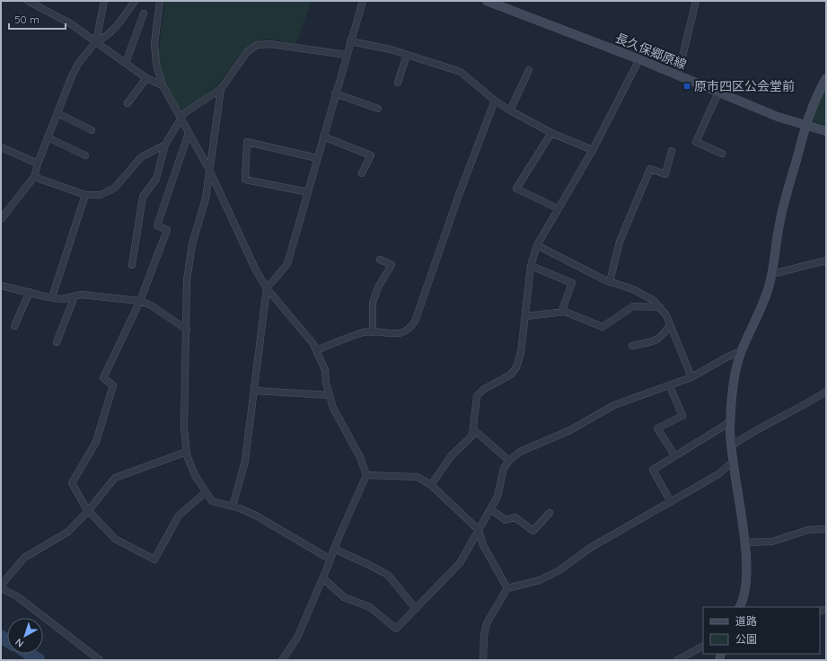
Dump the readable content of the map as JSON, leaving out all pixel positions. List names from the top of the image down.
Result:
{
  "streets": {
    "street": ["長久保郷原線"]
  },
  "places": {
    "transit": ["原市四区公会堂前"]
  },
  "legend": ["道路", "公園"],
  "scale_bar": "50 m",
  "north": "bottom left"
}
